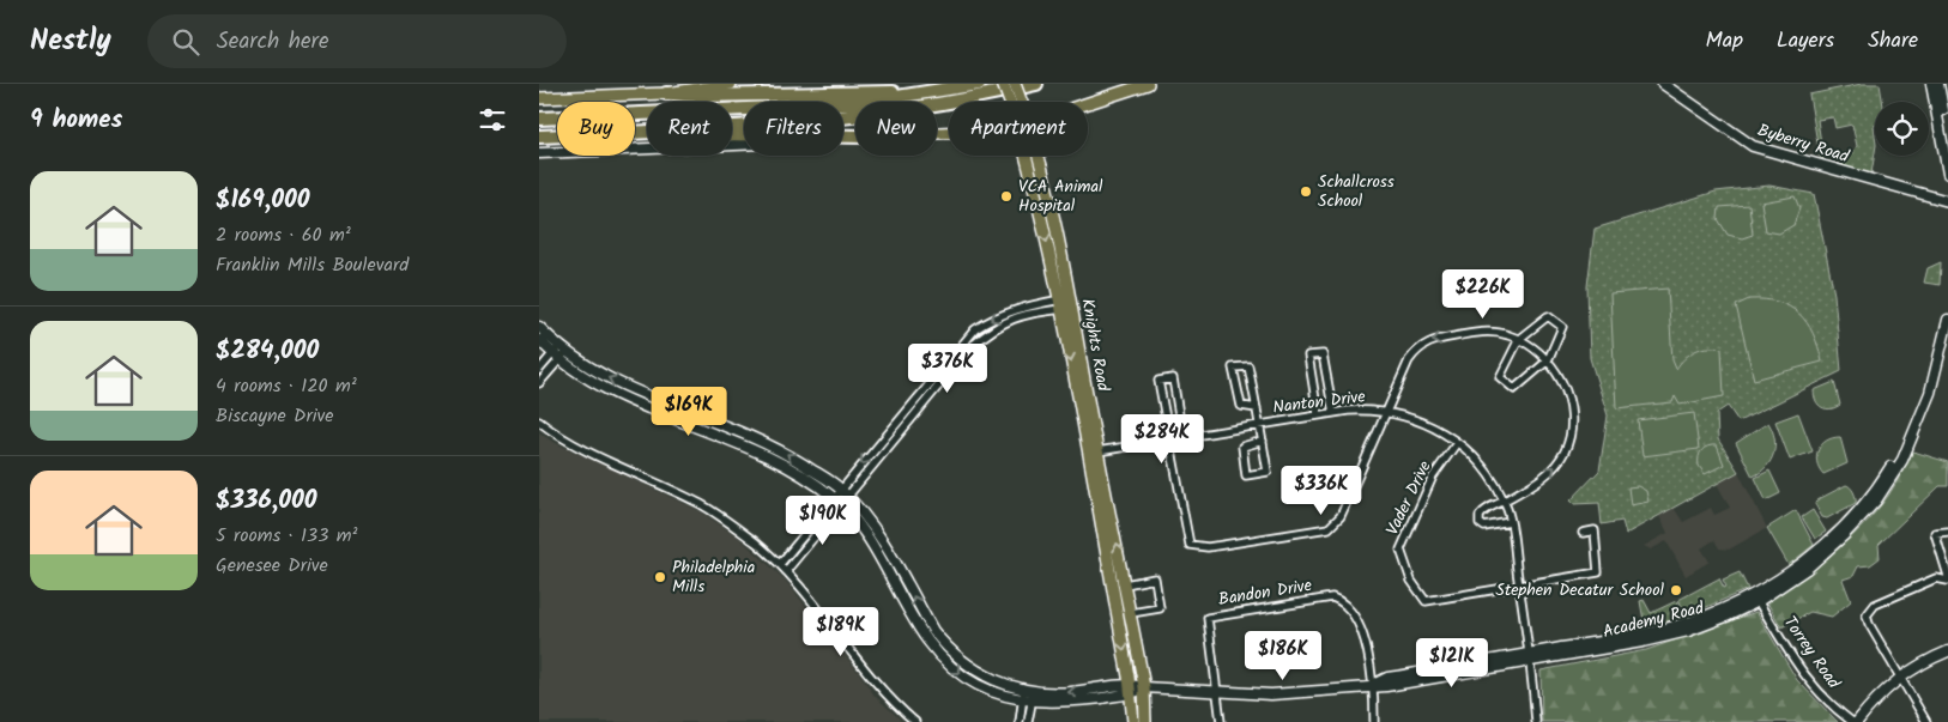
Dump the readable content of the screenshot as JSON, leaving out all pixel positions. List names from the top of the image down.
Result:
{
  "streets": {
    "main road": ["Knights Road"],
    "street": [
      "Byberry Road",
      "Nanton Drive",
      "Vader Drive",
      "Bandon Drive",
      "Academy Road",
      "Torrey Road"
    ]
  },
  "crossings": [
    ["Knights Road", "Nanton Drive"],
    ["Knights Road", "Academy Road"],
    ["Nanton Drive", "Vader Drive"],
    ["Nanton Drive", "Academy Road"],
    ["Bandon Drive", "Academy Road"],
    ["Academy Road", "Torrey Road"]
  ],
  "places": [
    "Schallcross School",
    "VCA Animal Hospital",
    "Philadelphia Mills",
    "Stephen Decatur School"
  ],
  "page": {
    "header": "Nestly",
    "search": "Search here",
    "nav": ["Map", "Layers", "Share"],
    "heading": "9 homes",
    "chip": [
      "Buy",
      "Rent",
      "Filters",
      "New",
      "Apartment"
    ],
    "list": [
      {
        "name": "$169,000",
        "note": "2 rooms · 60 m² · Franklin Mills Boulevard"
      },
      {
        "name": "$284,000",
        "note": "4 rooms · 120 m² · Biscayne Drive"
      },
      {
        "name": "$336,000",
        "note": "5 rooms · 133 m² · Genesee Drive"
      }
    ],
    "price": [
      "$226K",
      "$376K",
      "$169K",
      "$284K",
      "$336K",
      "$190K",
      "$189K",
      "$186K",
      "$121K"
    ]
  }
}
